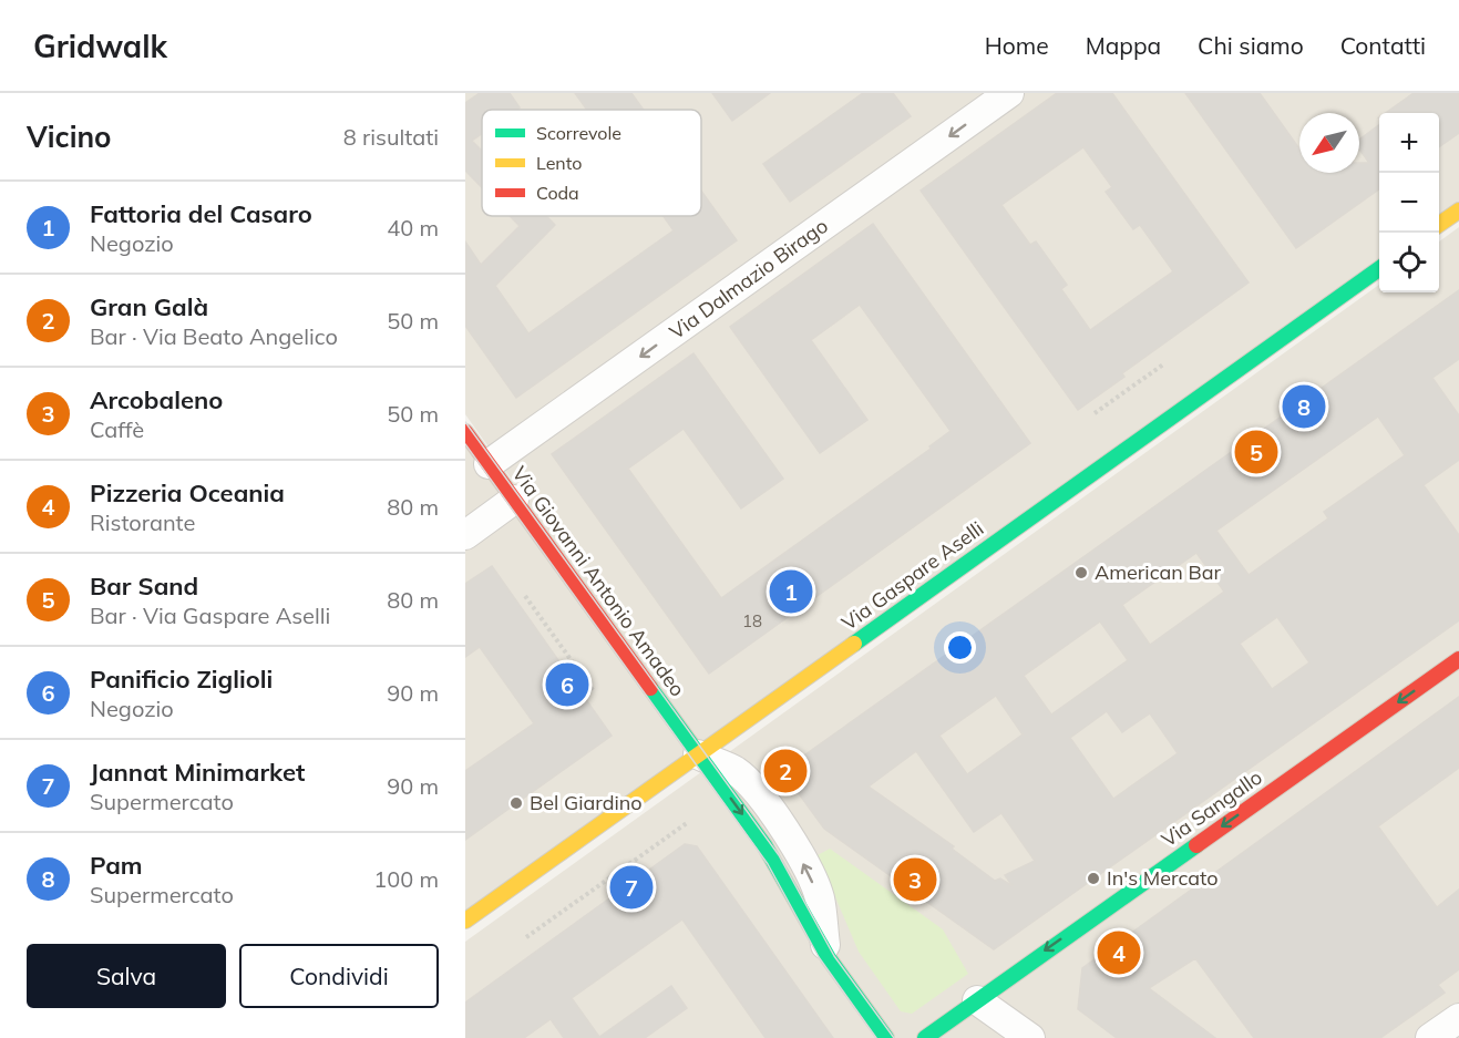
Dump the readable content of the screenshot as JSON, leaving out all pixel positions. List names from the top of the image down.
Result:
{
  "streets": {
    "street": [
      "Via Dalmazio Birago",
      "Via Gaspare Aselli",
      "Via Giovanni Antonio Amadeo",
      "Via Sangallo"
    ]
  },
  "crossings": [
    ["Via Dalmazio Birago", "Via Giovanni Antonio Amadeo"],
    ["Via Gaspare Aselli", "Via Giovanni Antonio Amadeo"]
  ],
  "one_way": ["Via Dalmazio Birago", "Via Sangallo"],
  "places": ["American Bar", "Bel Giardino", "In's Mercato"],
  "house_numbers": ["18"],
  "legend": ["Scorrevole", "Lento", "Coda"],
  "north": "bottom left",
  "page": {
    "header": "Gridwalk",
    "nav": [
      "Home",
      "Mappa",
      "Chi siamo",
      "Contatti"
    ],
    "heading": ["Vicino", "8 risultati"],
    "map_buttons": ["+", "−"],
    "list": [
      {
        "mark": "1",
        "name": "Fattoria del Casaro",
        "note": "Negozio",
        "value": "40 m"
      },
      {
        "mark": "2",
        "name": "Gran Galà",
        "note": "Bar · Via Beato Angelico",
        "value": "50 m"
      },
      {
        "mark": "3",
        "name": "Arcobaleno",
        "note": "Caffè",
        "value": "50 m"
      },
      {
        "mark": "4",
        "name": "Pizzeria Oceania",
        "note": "Ristorante",
        "value": "80 m"
      },
      {
        "mark": "5",
        "name": "Bar Sand",
        "note": "Bar · Via Gaspare Aselli",
        "value": "80 m"
      },
      {
        "mark": "6",
        "name": "Panificio Ziglioli",
        "note": "Negozio",
        "value": "90 m"
      },
      {
        "mark": "7",
        "name": "Jannat Minimarket",
        "note": "Supermercato",
        "value": "90 m"
      },
      {
        "mark": "8",
        "name": "Pam",
        "note": "Supermercato",
        "value": "100 m"
      }
    ],
    "pins": [
      "8",
      "5",
      "1",
      "6",
      "2",
      "3",
      "7",
      "4"
    ],
    "buttons": ["Salva", "Condividi"]
  }
}
